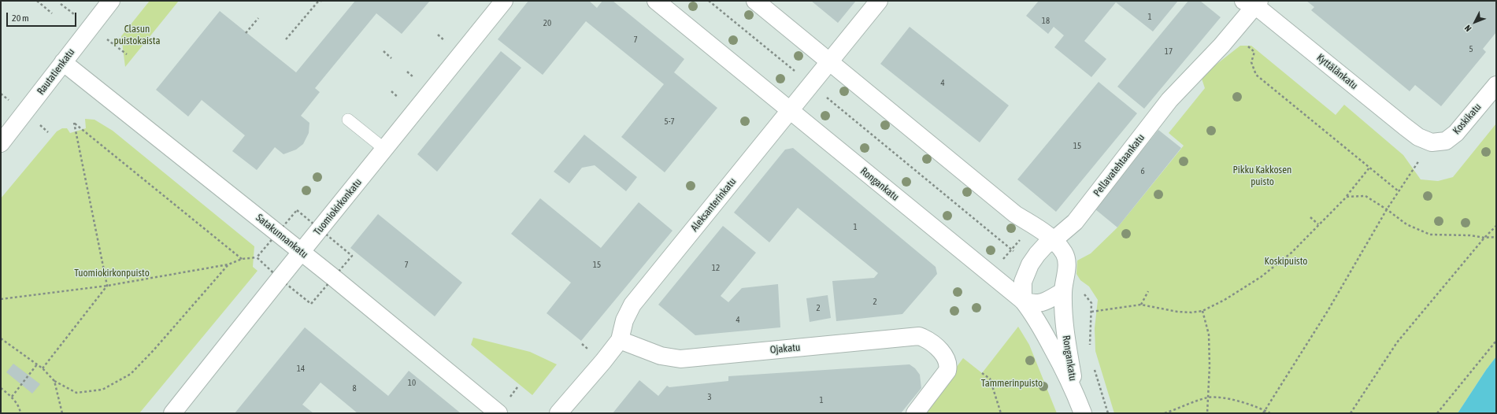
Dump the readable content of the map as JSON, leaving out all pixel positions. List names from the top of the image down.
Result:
{
  "streets": {
    "street": [
      "Rautatienkatu",
      "Kyttälänkatu",
      "Koskikatu",
      "Pellavatehtaankatu",
      "Rongankatu",
      "Aleksanterinkatu",
      "Tuomiokirkonkatu",
      "Satakunnankatu",
      "Ojakatu"
    ]
  },
  "crossings": [
    ["Rautatienkatu", "Satakunnankatu"],
    ["Kyttälänkatu", "Koskikatu"],
    ["Kyttälänkatu", "Pellavatehtaankatu"],
    ["Pellavatehtaankatu", "Rongankatu"],
    ["Rongankatu", "Aleksanterinkatu"],
    ["Aleksanterinkatu", "Ojakatu"],
    ["Tuomiokirkonkatu", "Satakunnankatu"]
  ],
  "parks": [
    "Clasun puistokaista",
    "Pikku Kakkosen puisto",
    "Koskipuisto",
    "Tuomiokirkonpuisto",
    "Tammerinpuisto"
  ],
  "house_numbers": [
    "1",
    "18",
    "20",
    "7",
    "5",
    "17",
    "4",
    "5-7",
    "15",
    "6",
    "1",
    "7",
    "15",
    "12",
    "2",
    "2",
    "4",
    "14",
    "10",
    "8",
    "3",
    "1"
  ],
  "scale_bar": "20 m",
  "north": "bottom left"
}
